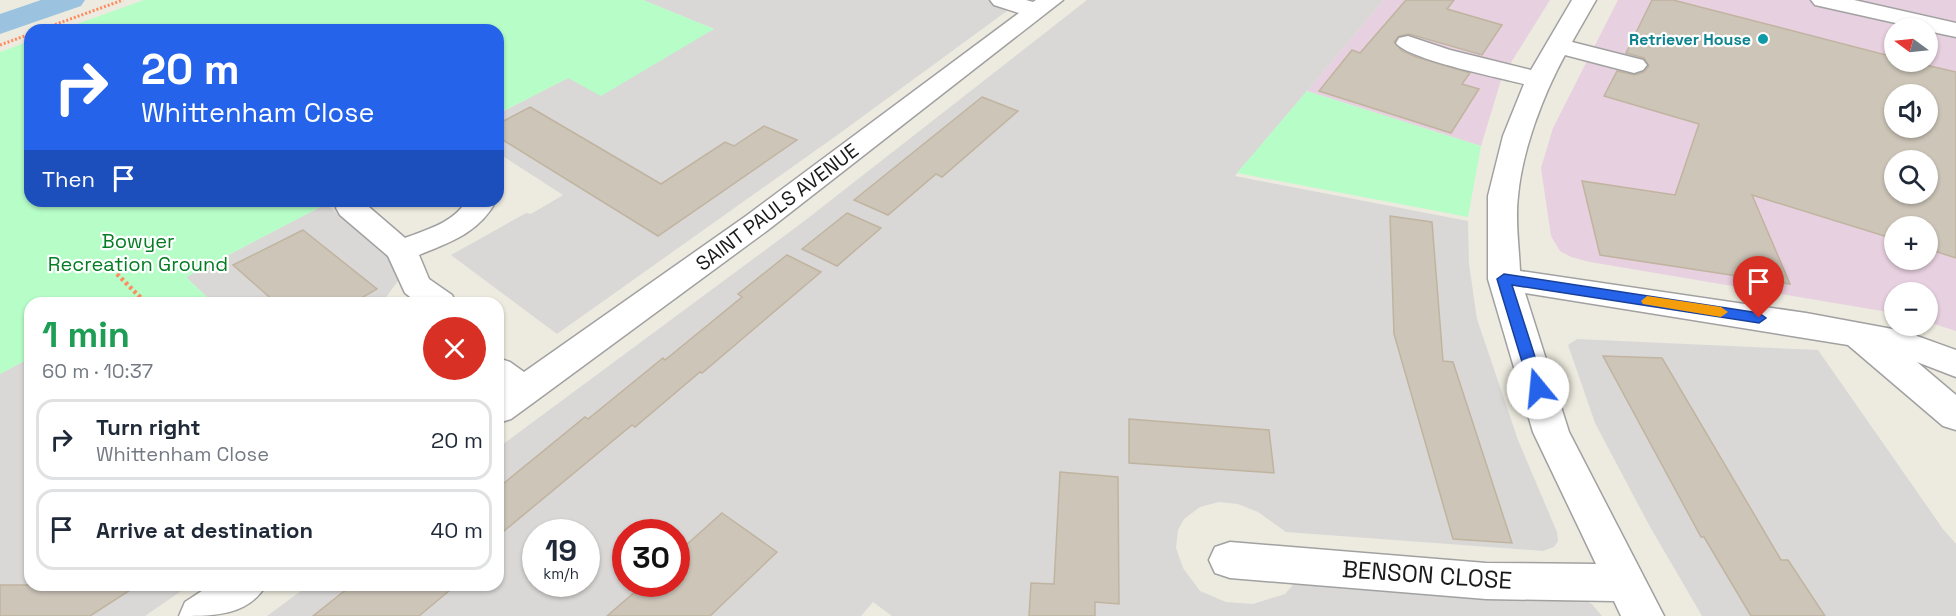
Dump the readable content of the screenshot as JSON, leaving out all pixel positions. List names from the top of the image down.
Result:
{
  "streets": {
    "street": ["SAINT PAULS AVENUE", "BENSON CLOSE"]
  },
  "parks": ["Bowyer Recreation Ground"],
  "places": ["Retriever House"],
  "north": "left",
  "page": {
    "map_buttons": ["+", "−"],
    "turn": ["20 m", "Whittenham Close"],
    "then": "Then",
    "heading": ["1 min", "60 m · 10:37"],
    "list": [
      {
        "name": "Turn right",
        "note": "Whittenham Close",
        "value": "20 m"
      },
      {
        "name": "Arrive at destination",
        "value": "40 m"
      }
    ],
    "speed": "19 km/h",
    "limit": "30"
  }
}
